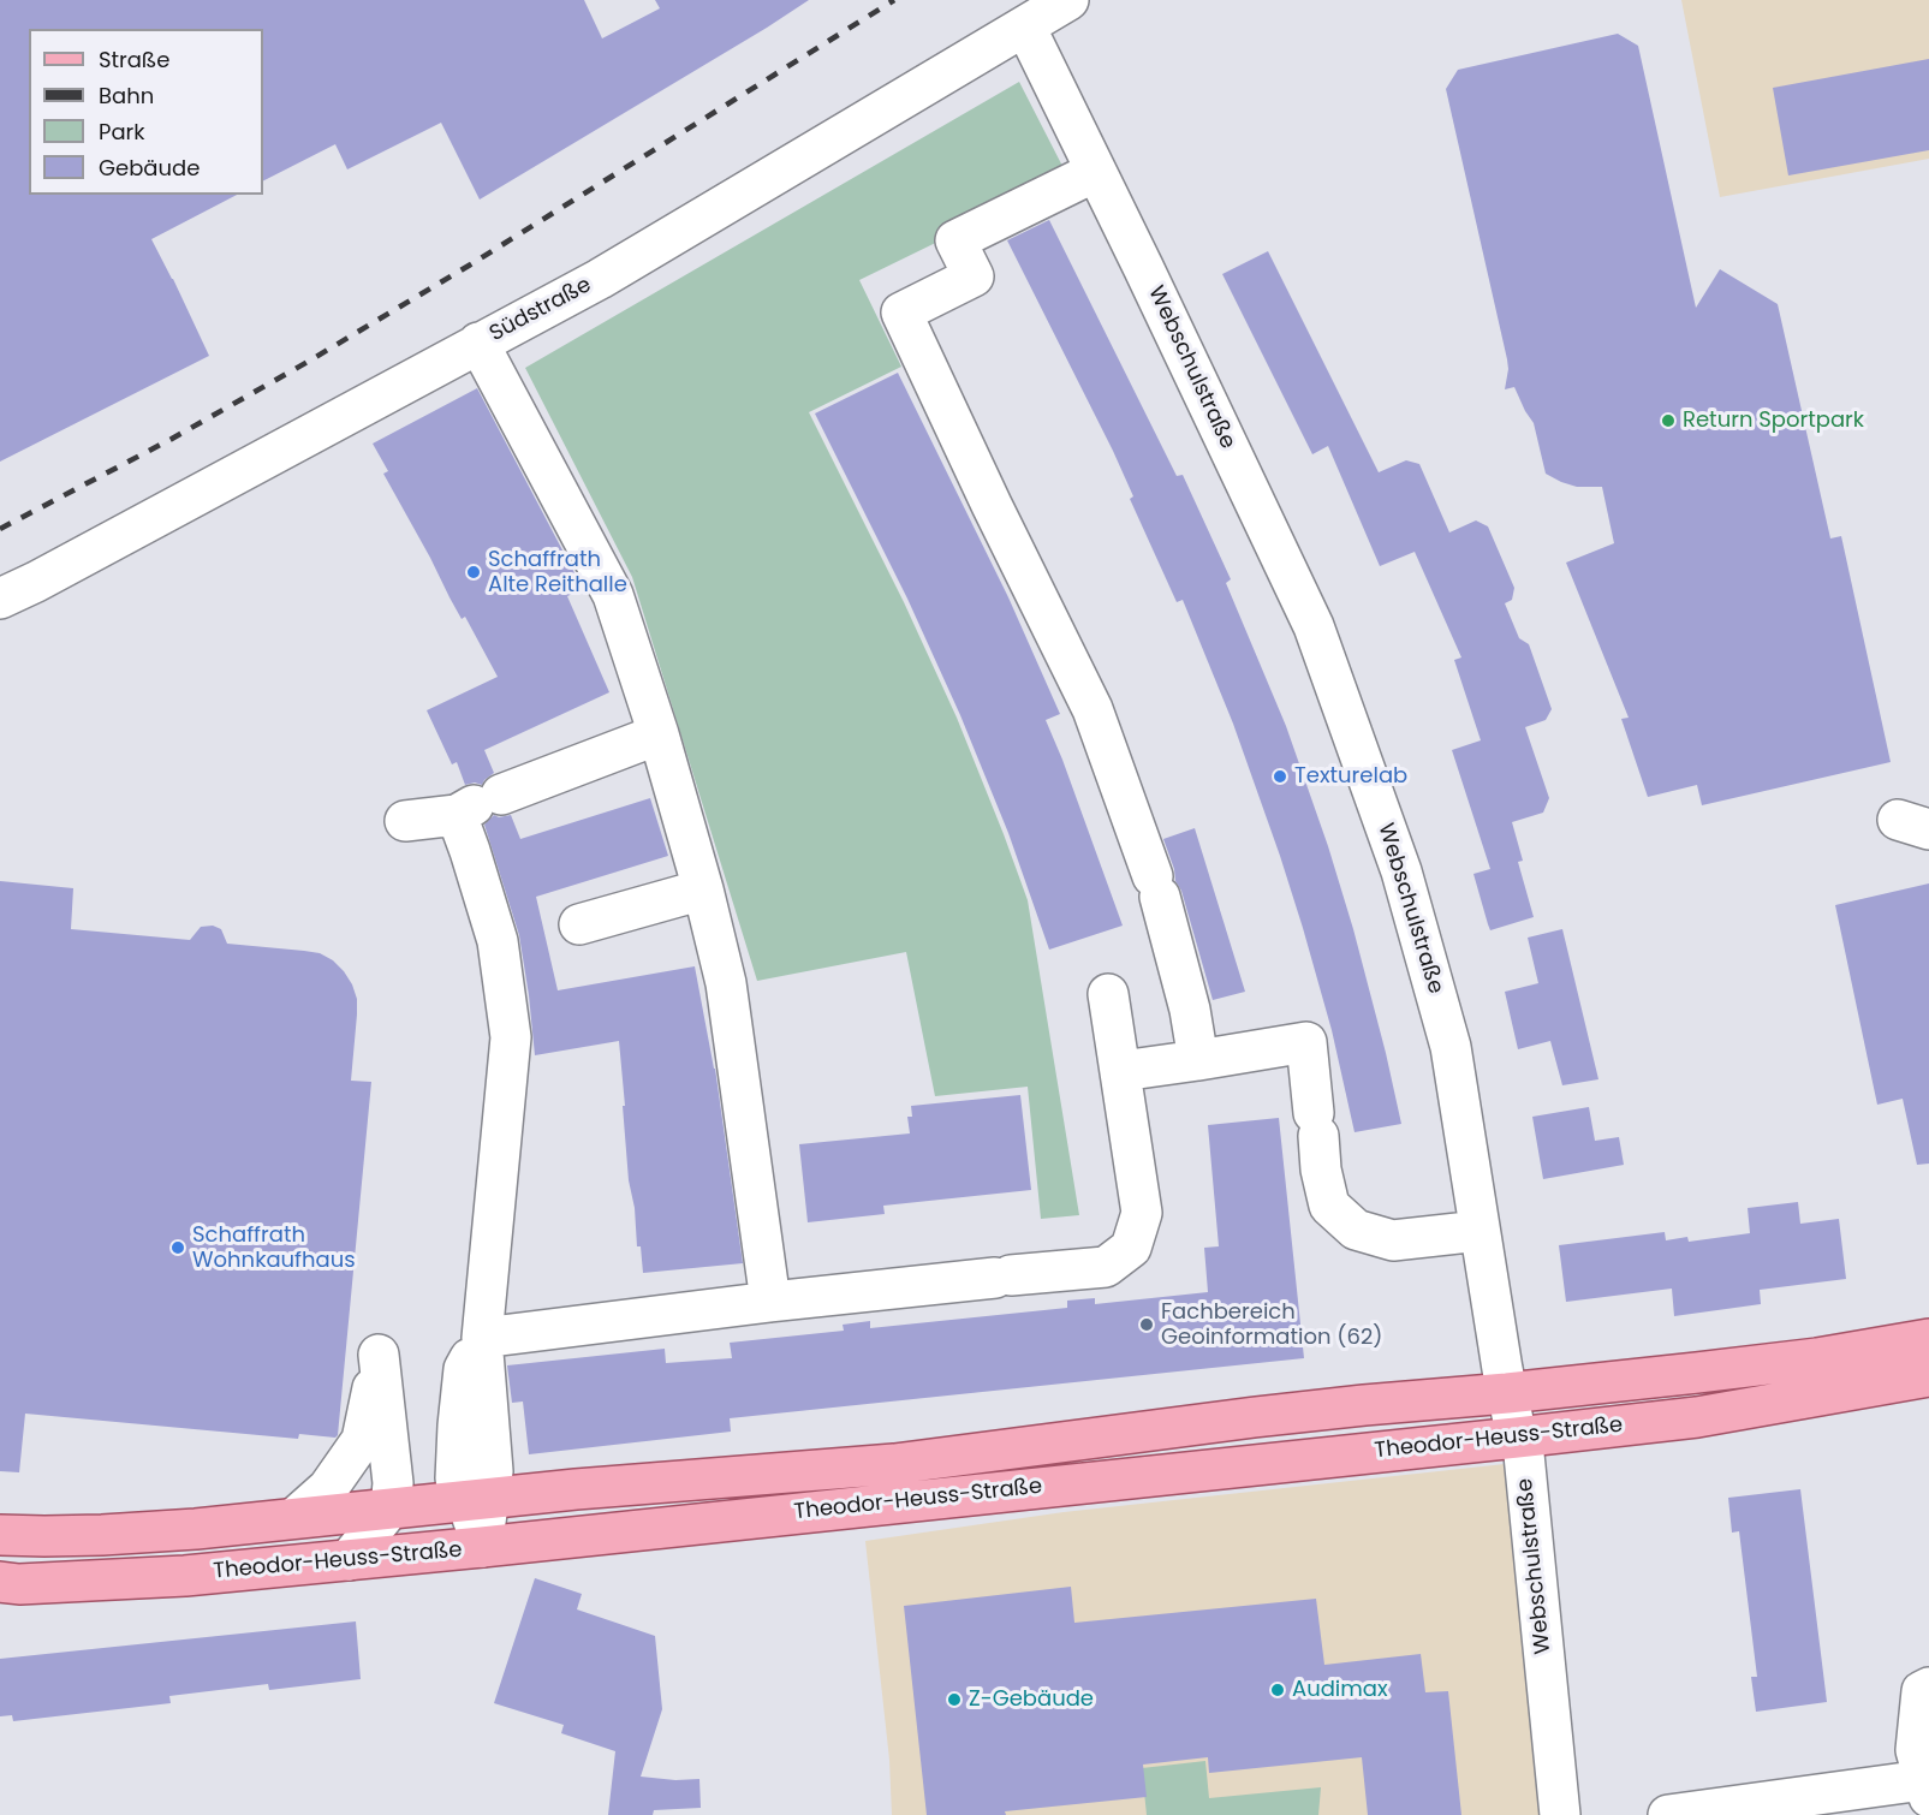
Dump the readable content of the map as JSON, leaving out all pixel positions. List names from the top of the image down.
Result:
{
  "streets": {
    "main road": ["Theodor-Heuss-Straße"],
    "street": ["Südstraße", "Webschulstraße"]
  },
  "crossings": [
    ["Südstraße", "Webschulstraße"],
    ["Webschulstraße", "Theodor-Heuss-Straße"]
  ],
  "places": [
    "Return Sportpark",
    "Schaffrath Alte Reithalle",
    "Texturelab",
    "Schaffrath Wohnkaufhaus",
    "Fachbereich Geoinformation (62)",
    "Audimax",
    "Z-Gebäude"
  ],
  "legend": [
    "Straße",
    "Bahn",
    "Park",
    "Gebäude"
  ]
}
